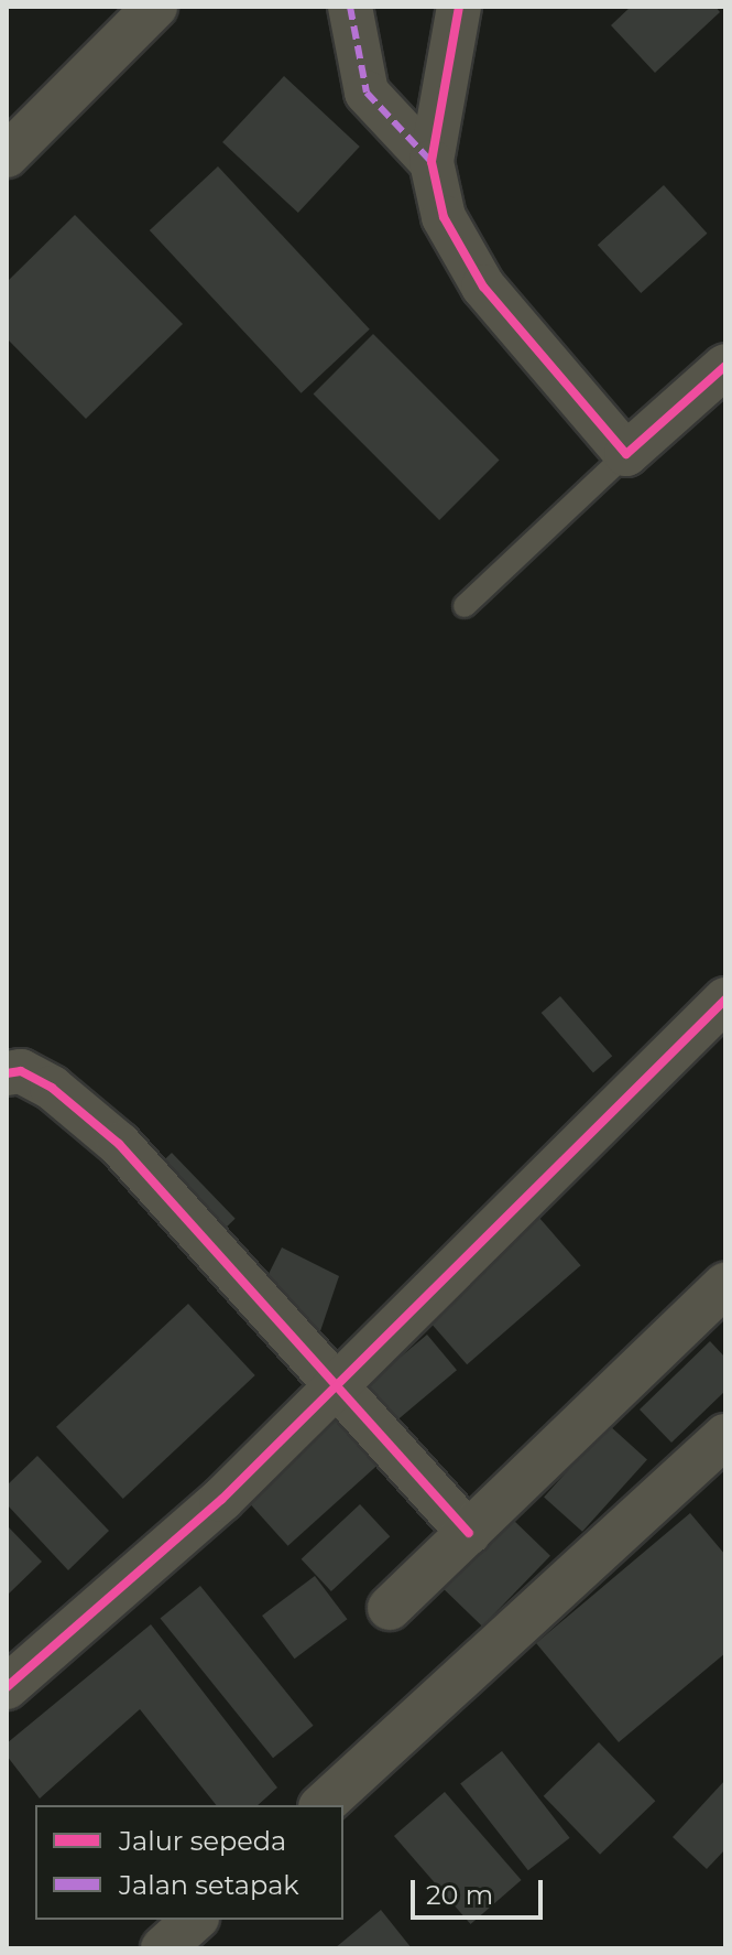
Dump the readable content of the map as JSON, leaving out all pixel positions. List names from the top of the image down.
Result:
{
  "legend": ["Jalur sepeda", "Jalan setapak"],
  "scale_bar": "20 m"
}
